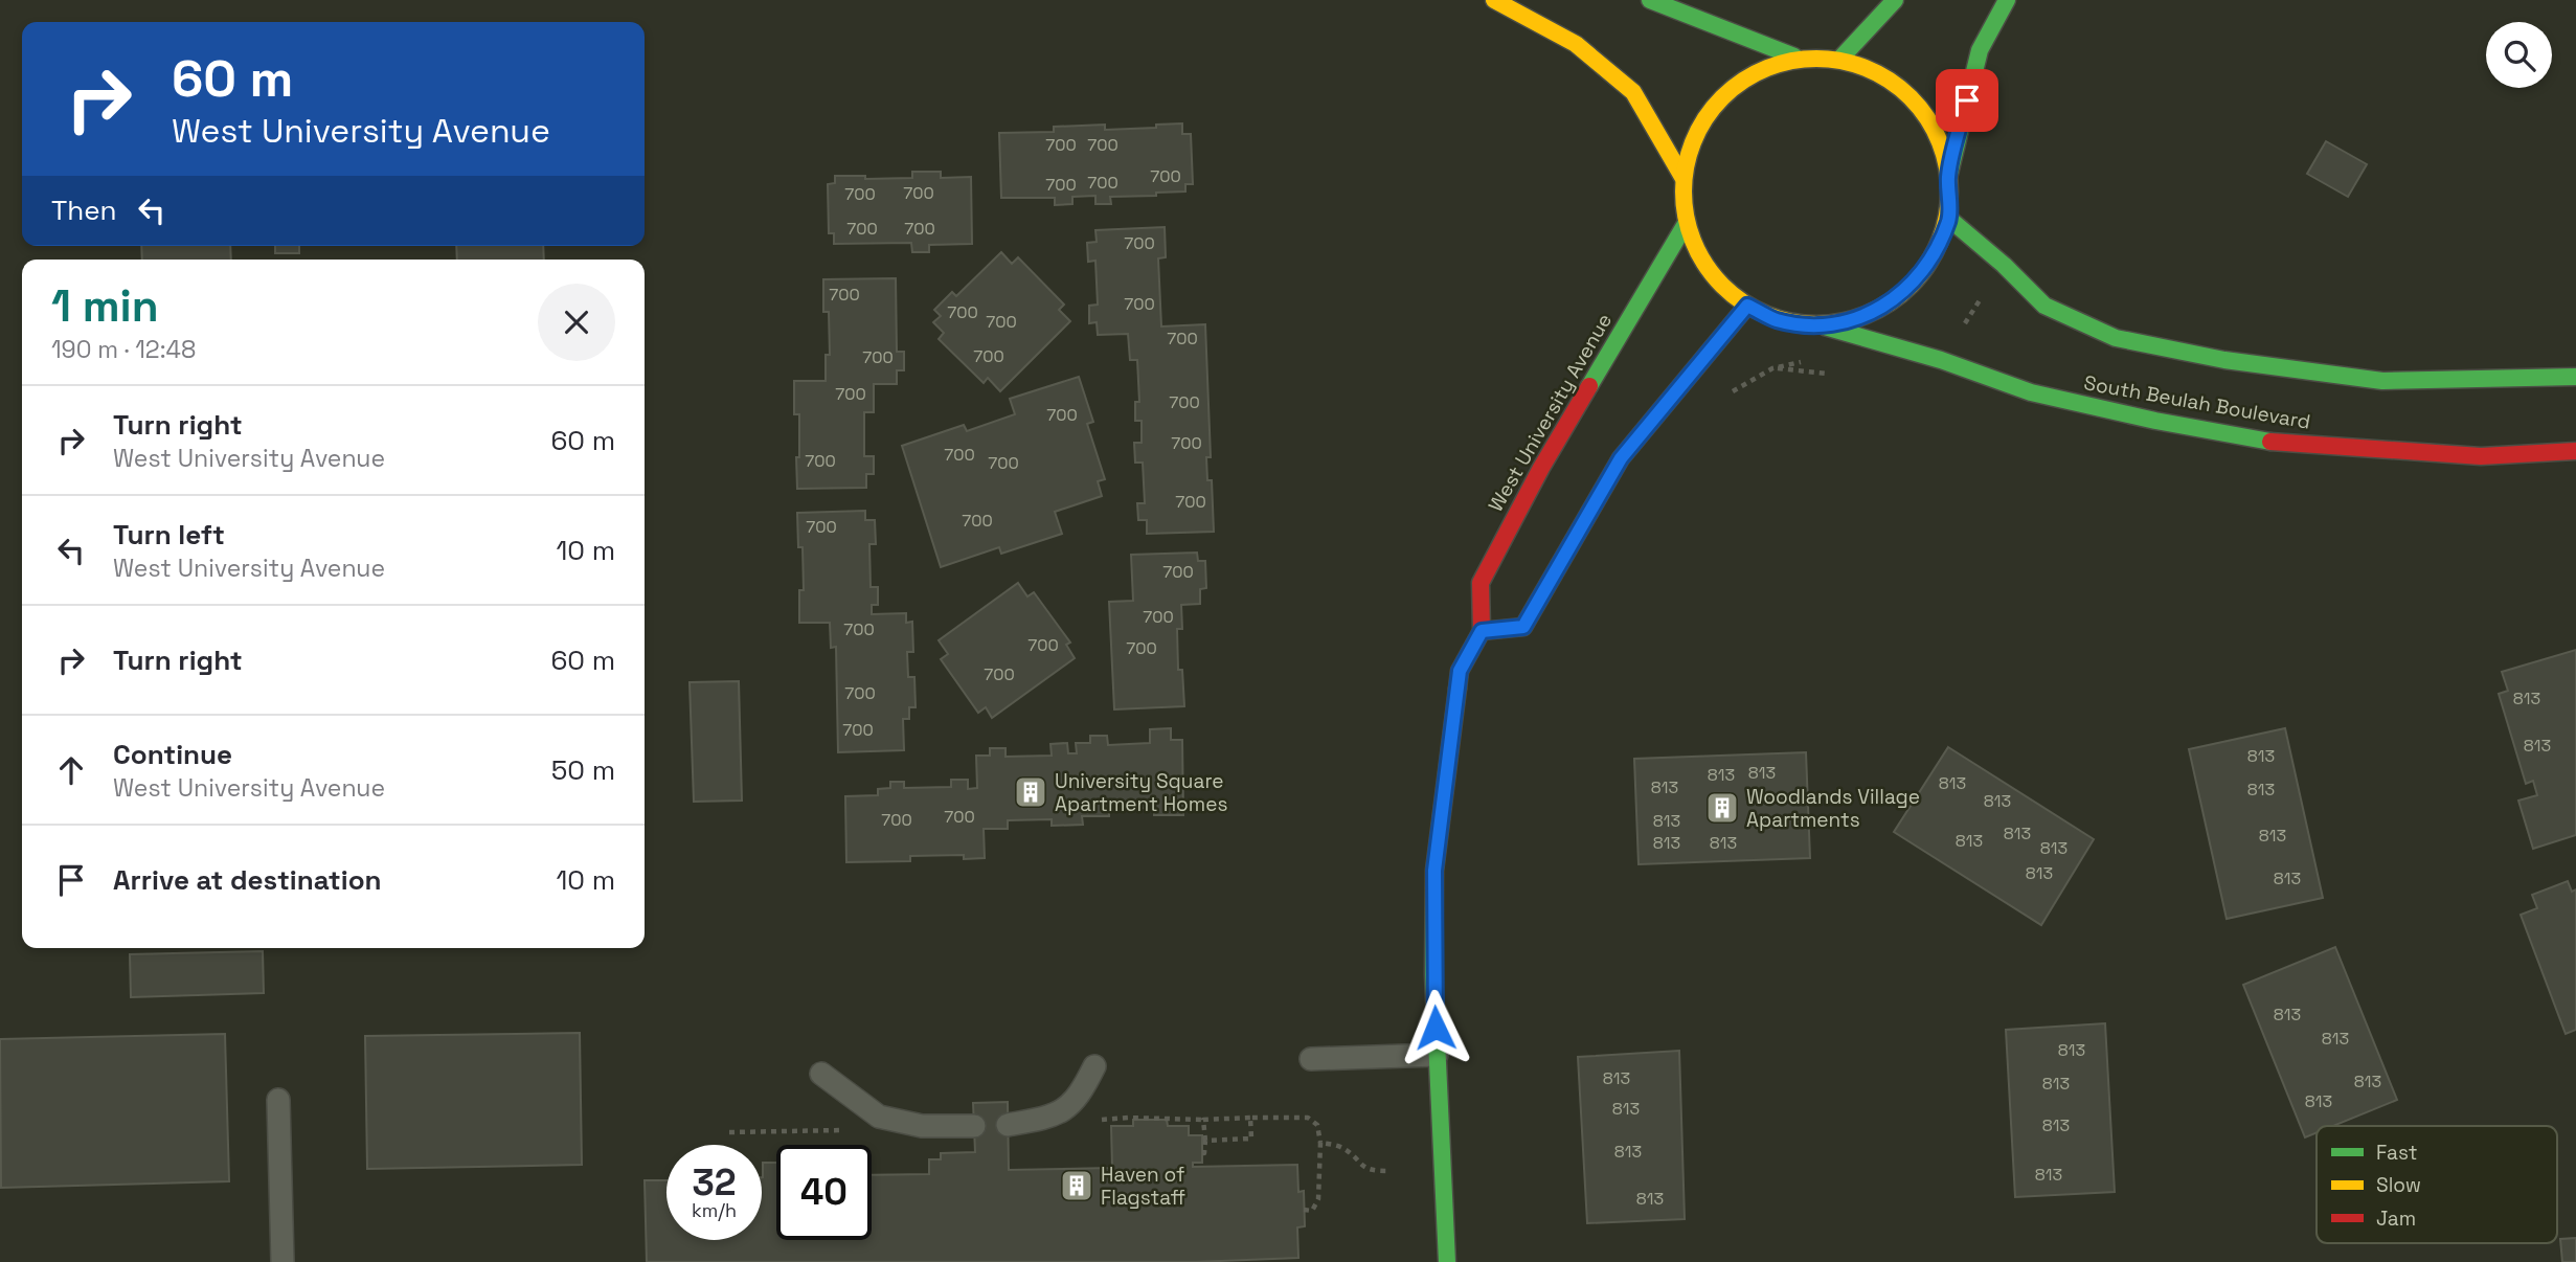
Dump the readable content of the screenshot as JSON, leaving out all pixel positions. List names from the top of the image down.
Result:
{
  "streets": {
    "street": ["South Beulah Boulevard", "West University Avenue"]
  },
  "places": {
    "building": ["University Square Apartment Homes", "Woodlands Village Apartments", "Haven of Flagstaff"]
  },
  "house_numbers": [
    "700",
    "700",
    "700",
    "700",
    "700",
    "700",
    "700",
    "700",
    "700",
    "700",
    "700",
    "700",
    "700",
    "700",
    "700",
    "700",
    "700",
    "700",
    "700",
    "700",
    "700",
    "700",
    "700",
    "700",
    "700",
    "700",
    "700",
    "700",
    "700",
    "700",
    "700",
    "700",
    "700",
    "700",
    "813",
    "700",
    "813",
    "813",
    "813",
    "813",
    "813",
    "813",
    "813",
    "813",
    "700",
    "700",
    "813",
    "813",
    "813",
    "813",
    "813",
    "813",
    "813",
    "813",
    "813",
    "813",
    "813",
    "813",
    "813",
    "813",
    "813",
    "813",
    "813",
    "813",
    "813",
    "813",
    "813"
  ],
  "legend": ["Fast", "Slow", "Jam"],
  "page": {
    "turn": ["60 m", "West University Avenue"],
    "then": "Then",
    "heading": ["1 min", "190 m · 12:48"],
    "list": [
      {
        "name": "Turn right",
        "note": "West University Avenue",
        "value": "60 m"
      },
      {
        "name": "Turn left",
        "note": "West University Avenue",
        "value": "10 m"
      },
      {
        "name": "Turn right",
        "value": "60 m"
      },
      {
        "name": "Continue",
        "note": "West University Avenue",
        "value": "50 m"
      },
      {
        "name": "Arrive at destination",
        "value": "10 m"
      }
    ],
    "speed": "32 km/h",
    "limit": "40"
  }
}
